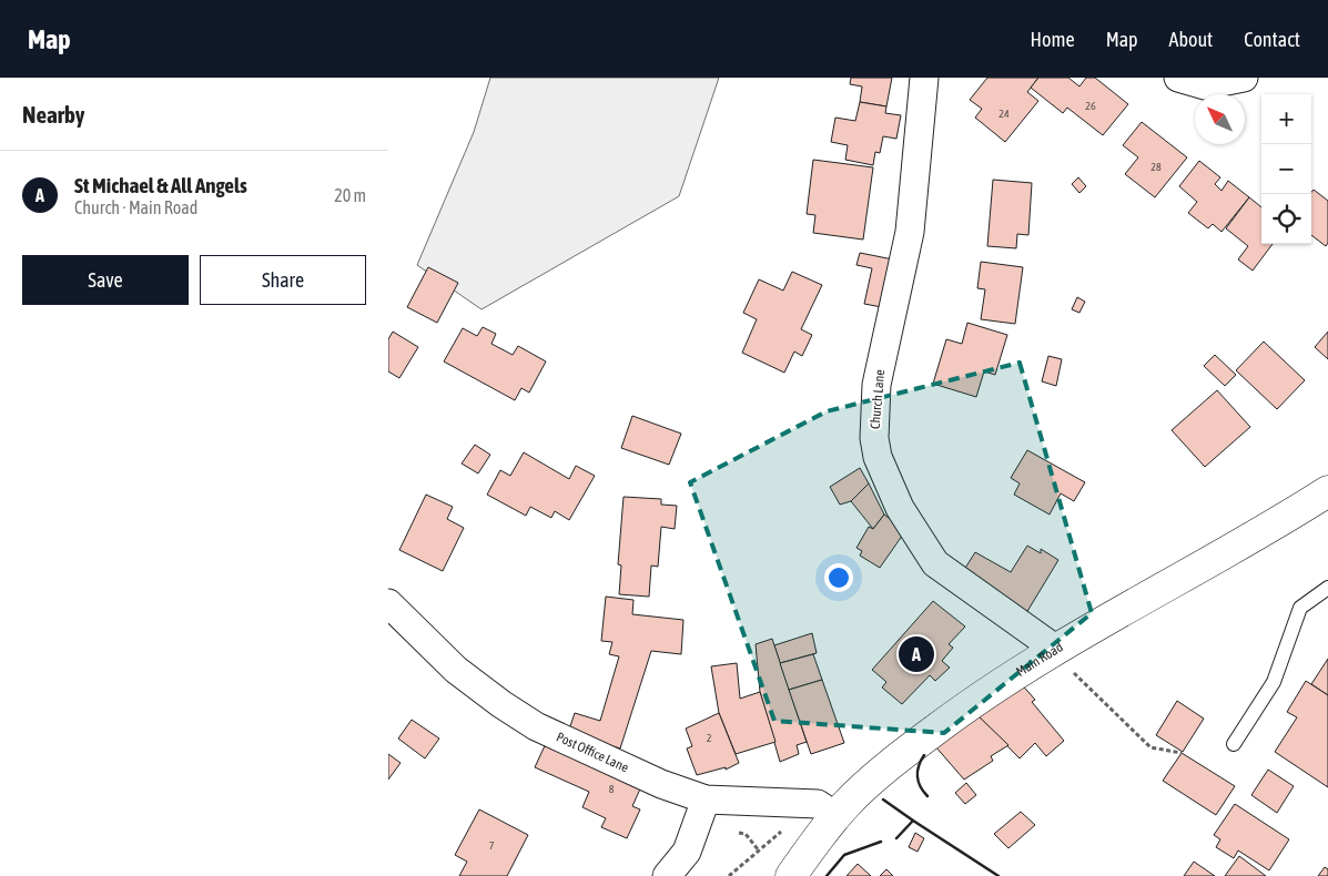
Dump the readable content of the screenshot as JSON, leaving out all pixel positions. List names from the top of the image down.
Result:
{
  "streets": {
    "main road": ["Main Road"],
    "street": ["Church Lane", "Post Office Lane"]
  },
  "crossings": [
    ["Church Lane", "Main Road"],
    ["Main Road", "Post Office Lane"]
  ],
  "house_numbers": [
    "26",
    "24",
    "28",
    "2",
    "8",
    "7"
  ],
  "north": "top left",
  "page": {
    "header": "Map",
    "nav": [
      "Home",
      "Map",
      "About",
      "Contact"
    ],
    "heading": "Nearby",
    "map_buttons": ["+", "−"],
    "list": [
      {
        "mark": "A",
        "name": "St Michael & All Angels",
        "note": "Church · Main Road",
        "value": "20 m"
      }
    ],
    "buttons": ["Save", "Share"],
    "pins": "A"
  }
}
